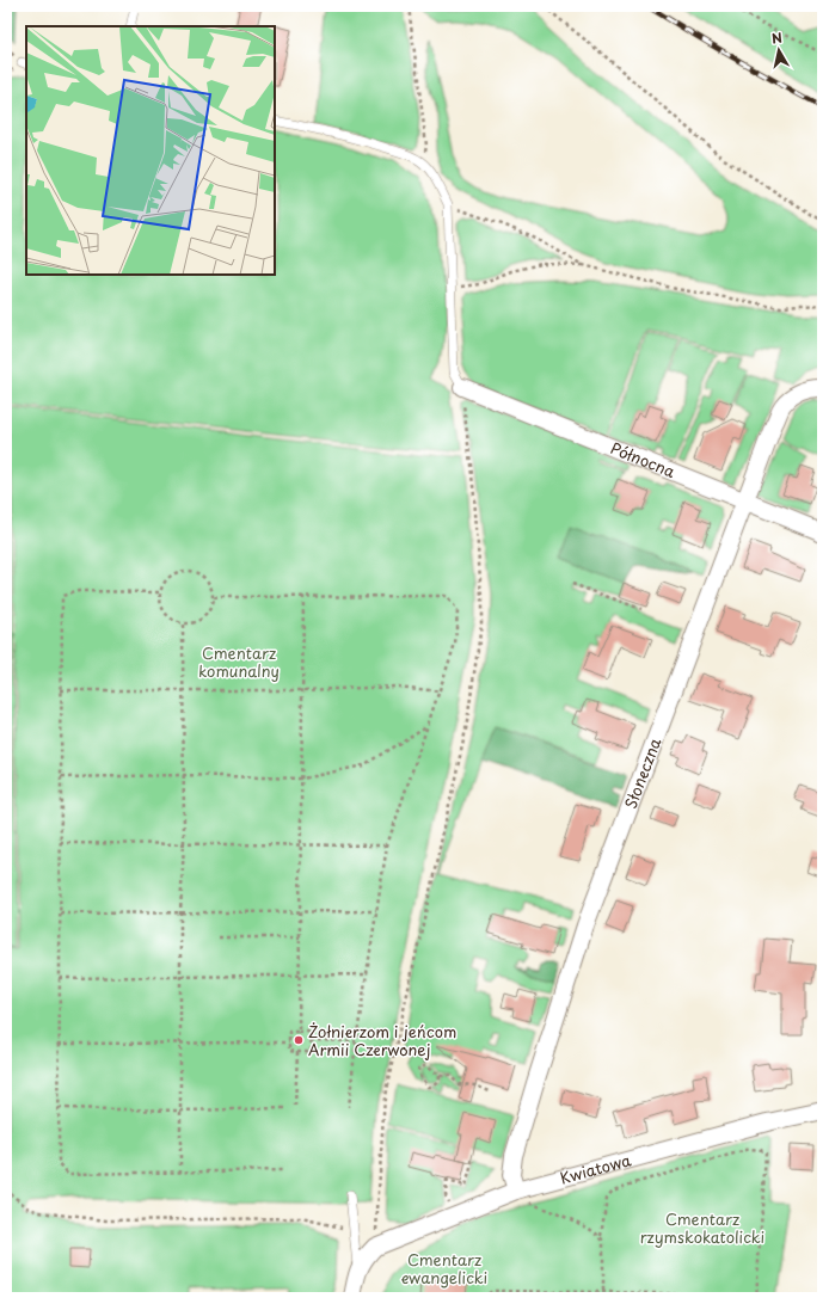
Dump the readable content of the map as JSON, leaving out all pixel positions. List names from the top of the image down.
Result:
{
  "streets": {
    "street": ["Północna", "Słoneczna", "Kwiatowa"]
  },
  "crossings": [
    ["Północna", "Słoneczna"],
    ["Słoneczna", "Kwiatowa"]
  ],
  "parks": ["Cmentarz komunalny", "Cmentarz rzymskokatolicki", "Cmentarz ewangelicki"],
  "places": ["Żołnierzom i jeńcom Armii Czerwonej"],
  "north": "top"
}
